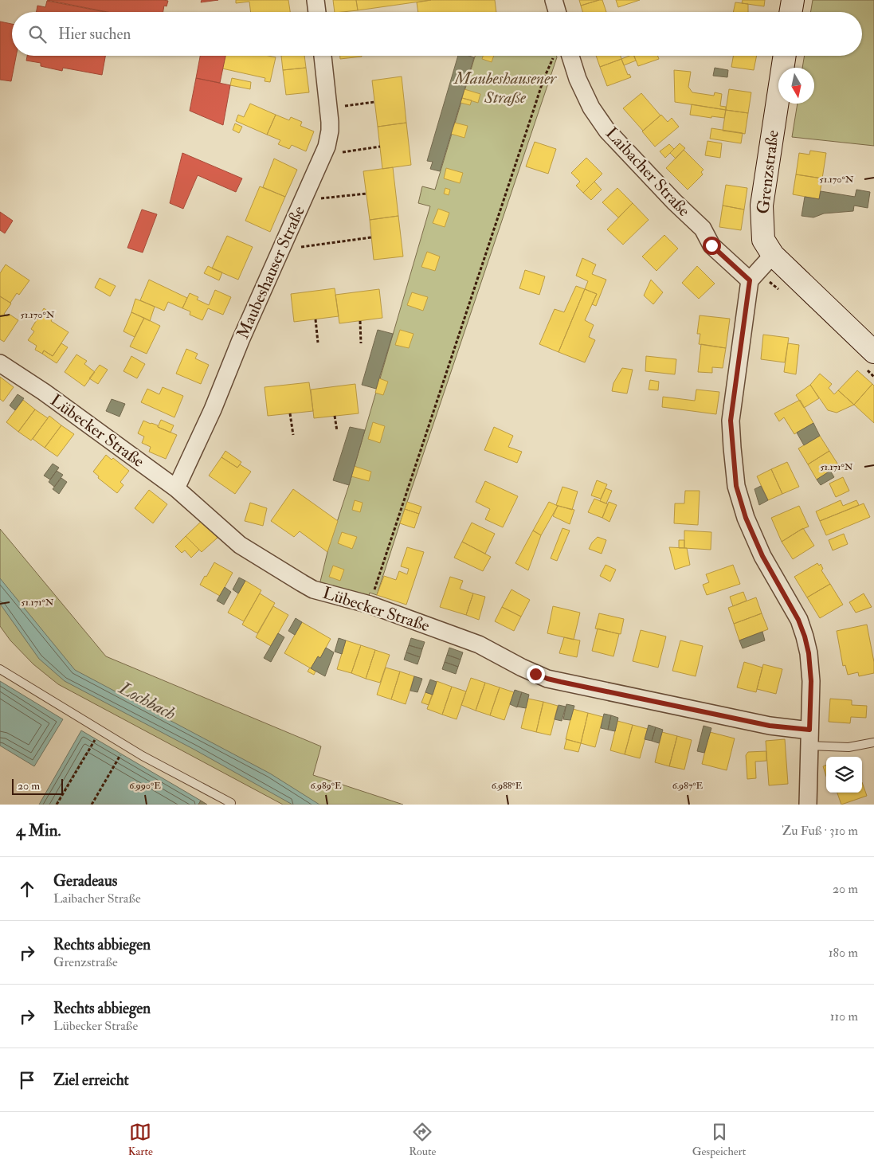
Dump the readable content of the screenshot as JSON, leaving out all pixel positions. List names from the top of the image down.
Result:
{
  "streets": {
    "main road": ["Grenzstraße"],
    "street": ["Laibacher Straße", "Maubeshauser Straße", "Lübecker Straße"]
  },
  "crossings": [
    ["Maubeshauser Straße", "Lübecker Straße"]
  ],
  "water": ["Lochbach"],
  "parks": ["Maubeshausener Straße"],
  "scale_bar": "20 m",
  "north": "bottom",
  "page": {
    "search": "Hier suchen",
    "scale": "20 m",
    "heading": ["4 Min.", "Zu Fuß · 310 m"],
    "list": [
      ["Geradeaus", "Laibacher Straße", "20 m"],
      ["Rechts abbiegen", "Grenzstraße", "180 m"],
      ["Rechts abbiegen", "Lübecker Straße", "110 m"],
      "Ziel erreicht"
    ],
    "nav": ["Karte", "Route", "Gespeichert"]
  },
  "coordinates": [
    "51.170°N",
    "51.171°N",
    "6.990°E",
    "6.989°E",
    "6.988°E",
    "6.987°E"
  ]
}
